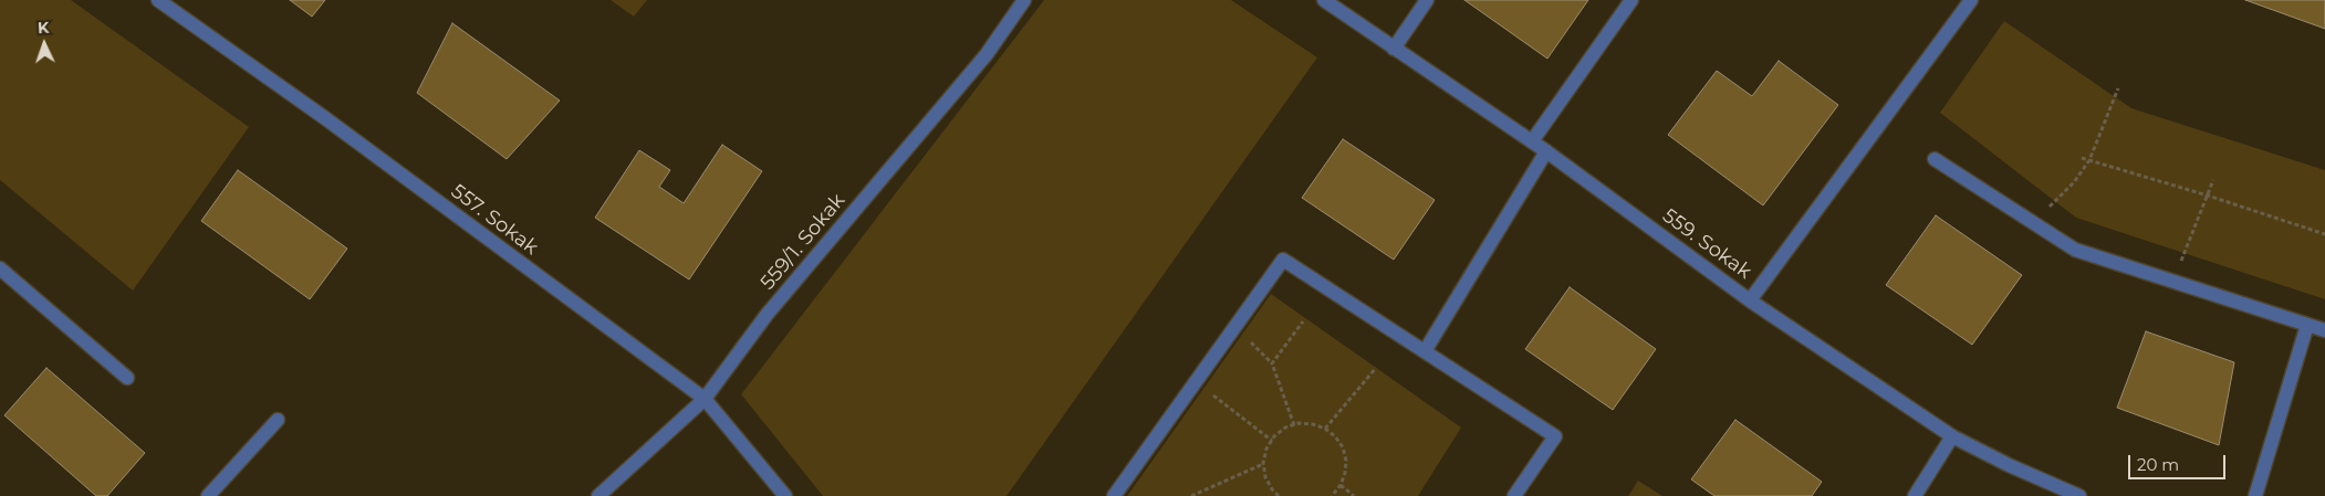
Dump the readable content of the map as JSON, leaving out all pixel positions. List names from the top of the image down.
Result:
{
  "streets": {
    "street": ["557. Sokak", "559/1. Sokak", "559. Sokak"]
  },
  "crossings": [
    ["557. Sokak", "559/1. Sokak"]
  ],
  "scale_bar": "20 m",
  "north": "top"
}
